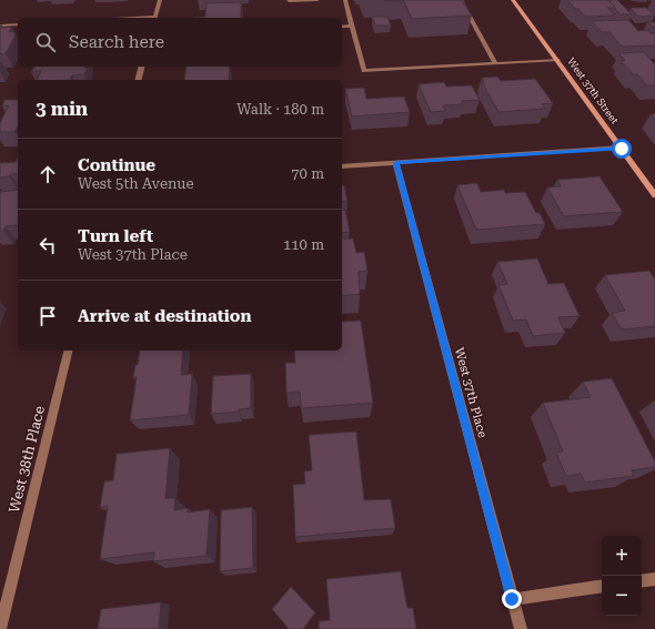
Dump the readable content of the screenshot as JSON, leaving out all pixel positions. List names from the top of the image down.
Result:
{
  "streets": {
    "street": ["West 37th Street", "West 37th Place", "West 38th Place"]
  },
  "page": {
    "search": "Search here",
    "heading": ["3 min", "Walk · 180 m"],
    "list": [
      ["Continue", "West 5th Avenue", "70 m"],
      ["Turn left", "West 37th Place", "110 m"],
      "Arrive at destination"
    ],
    "map_buttons": ["+", "−"]
  }
}
